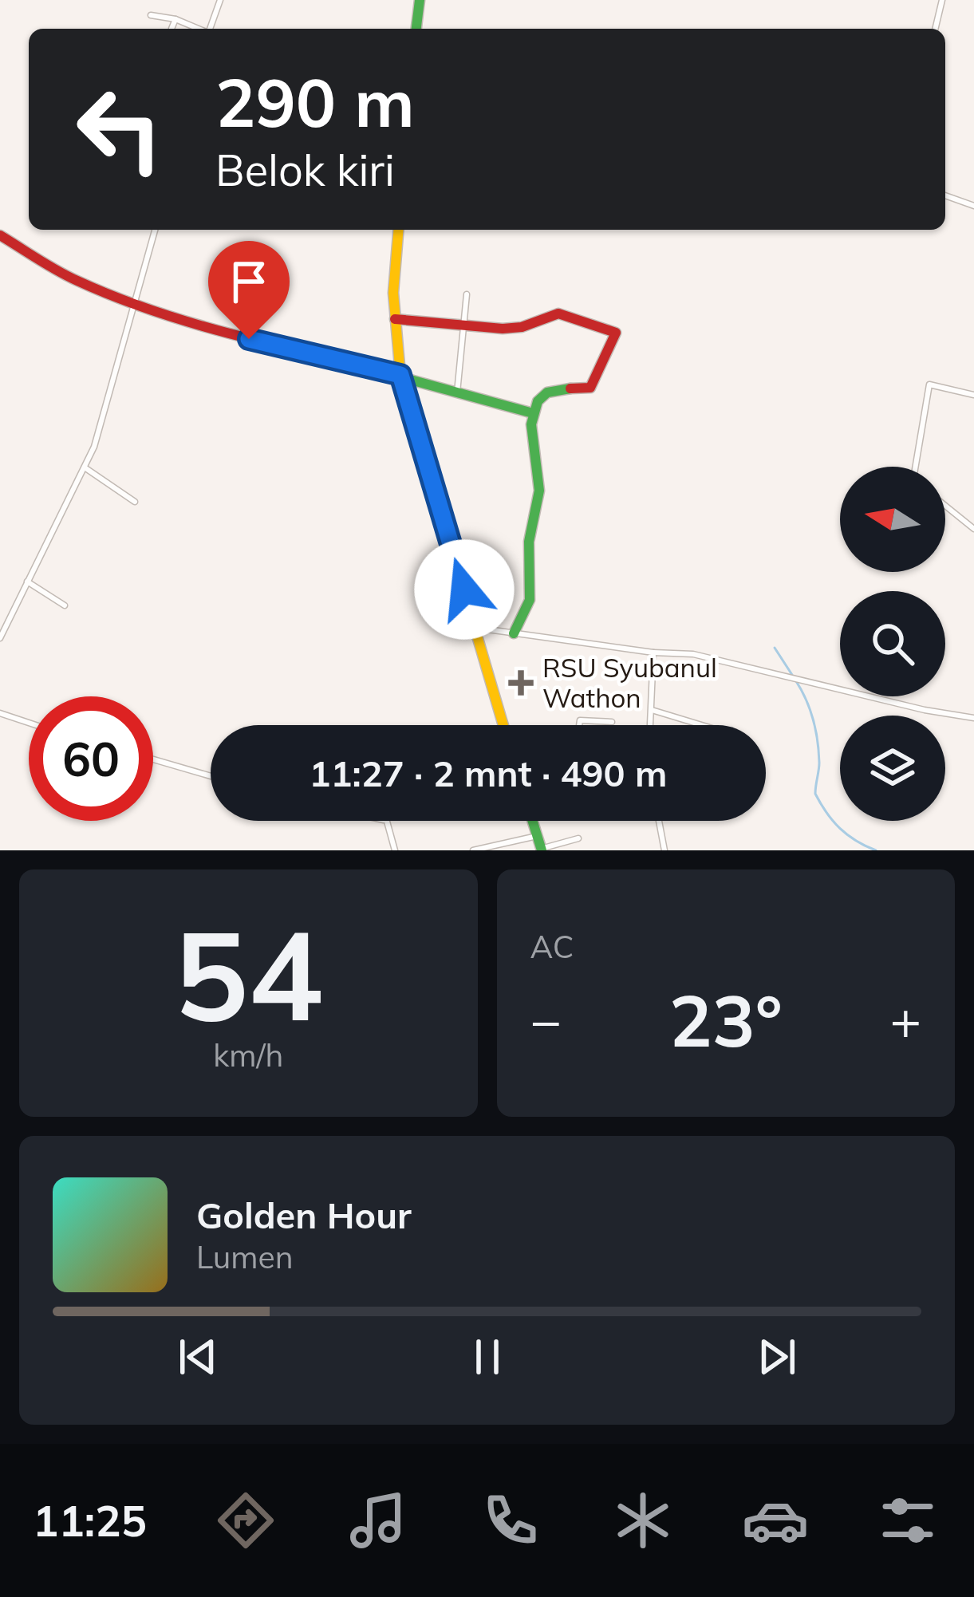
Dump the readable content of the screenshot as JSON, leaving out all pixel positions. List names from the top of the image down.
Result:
{
  "places": {
    "health": ["RSU Syubanul Wathon"]
  },
  "north": "left",
  "page": {
    "turn": ["290 m", "Belok kiri"],
    "limit": "60",
    "trip": "11:27 · 2 mnt · 490 m",
    "tile": [
      ["54", "km/h"],
      "AC"
    ],
    "heat": ["−", "23°", "+"],
    "song": ["Golden Hour", "Lumen"],
    "tabs": "11:25"
  }
}
